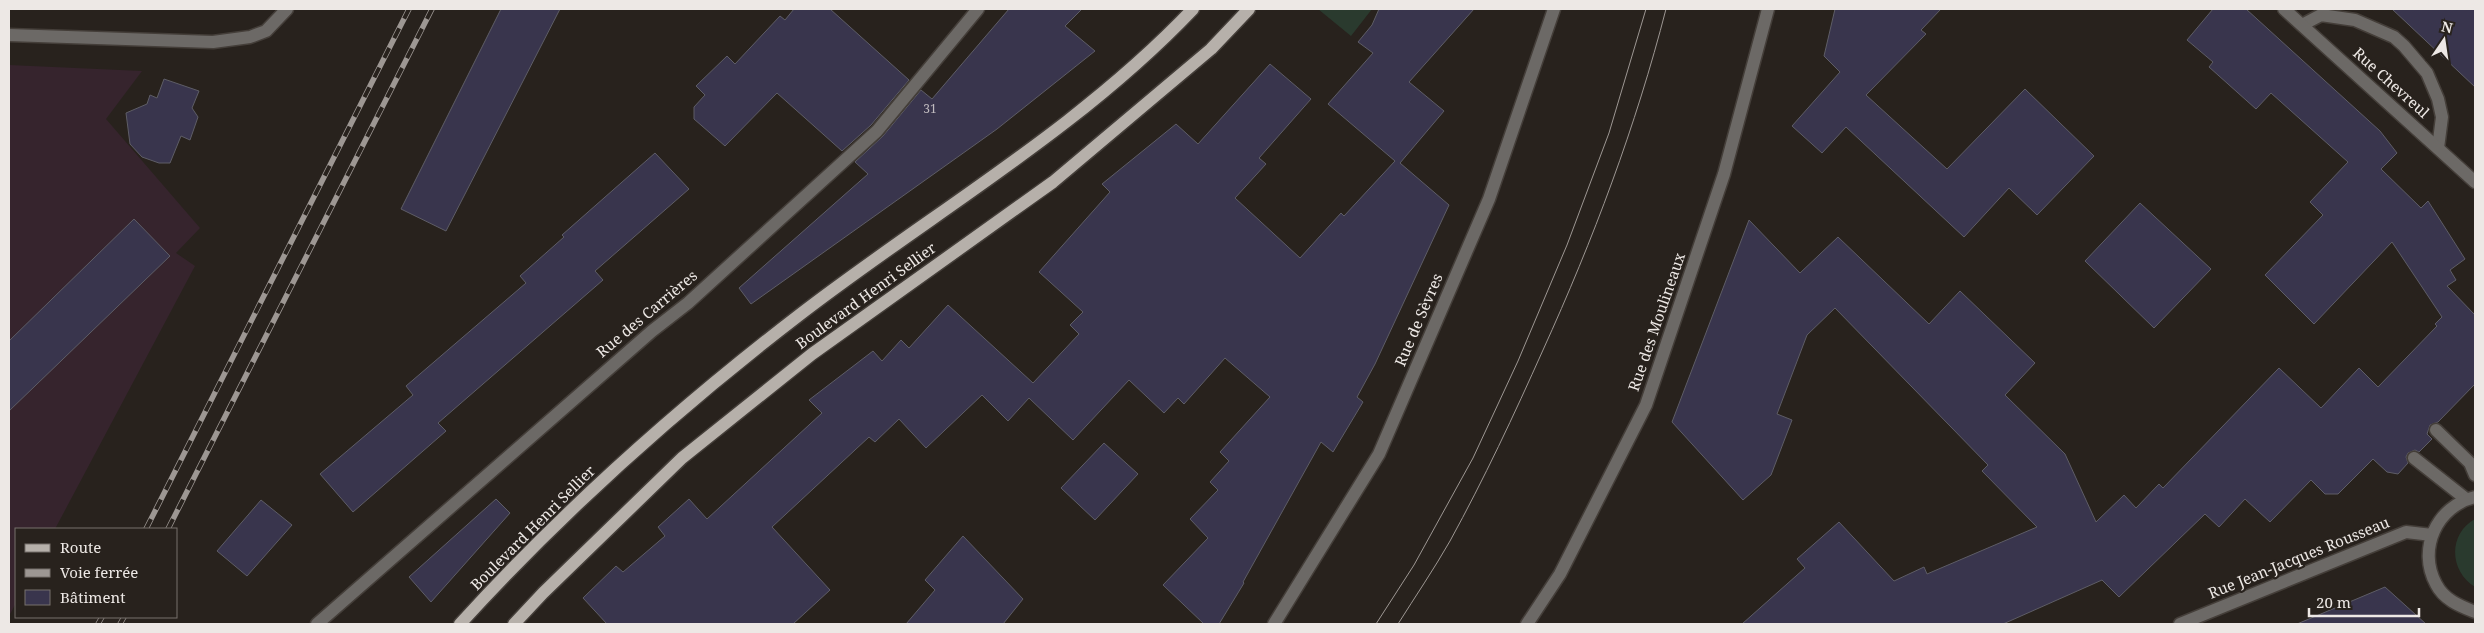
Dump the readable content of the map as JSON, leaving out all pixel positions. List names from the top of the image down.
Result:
{
  "streets": {
    "main road": ["Boulevard Henri Sellier"],
    "street": [
      "Rue Chevreul",
      "Rue des Carrières",
      "Rue de Sèvres",
      "Rue des Moulineaux",
      "Rue Jean-Jacques Rousseau"
    ]
  },
  "house_numbers": ["31"],
  "legend": ["Route", "Voie ferrée", "Bâtiment"],
  "scale_bar": "20 m",
  "north": "top"
}
